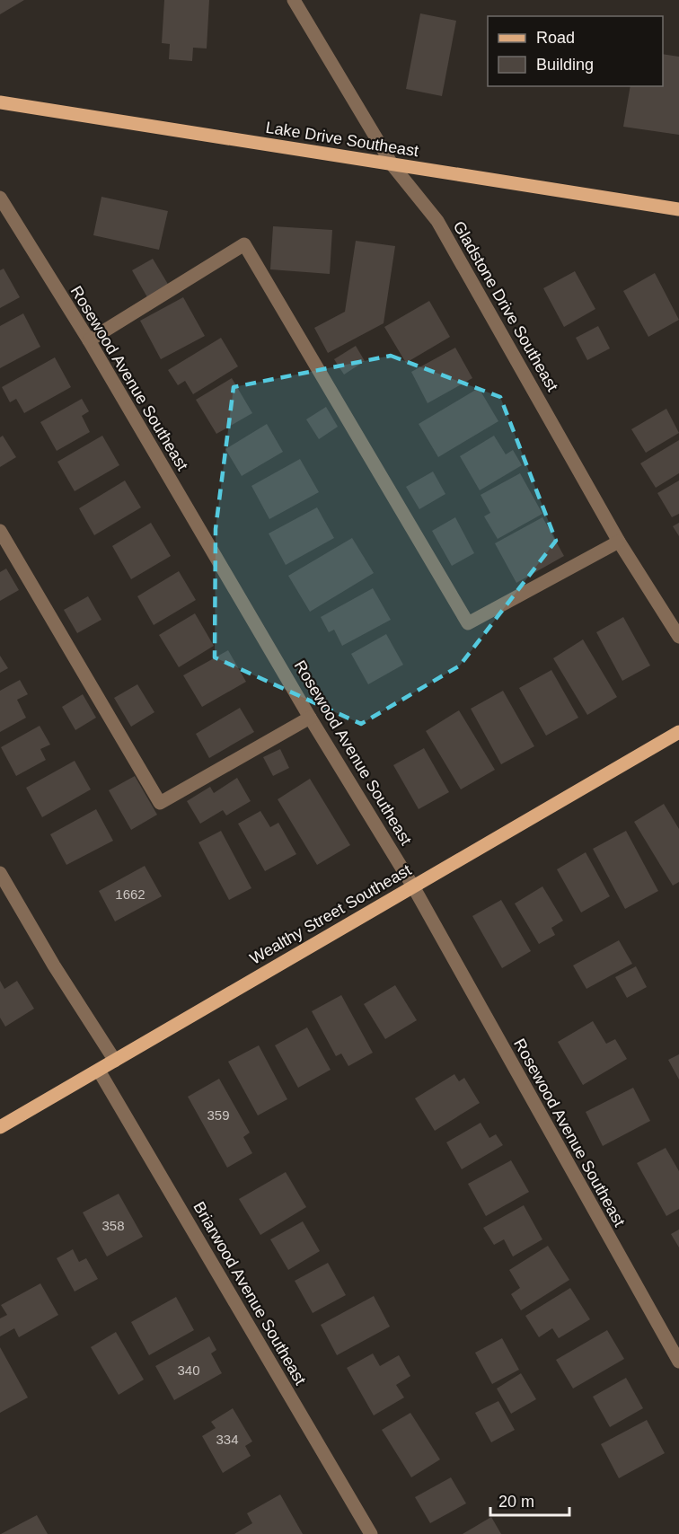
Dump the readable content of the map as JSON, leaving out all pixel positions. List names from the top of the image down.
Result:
{
  "streets": {
    "main road": ["Lake Drive Southeast", "Wealthy Street Southeast"],
    "street": ["Gladstone Drive Southeast", "Rosewood Avenue Southeast", "Briarwood Avenue Southeast"]
  },
  "crossings": [
    ["Lake Drive Southeast", "Gladstone Drive Southeast"],
    ["Rosewood Avenue Southeast", "Wealthy Street Southeast"],
    ["Wealthy Street Southeast", "Briarwood Avenue Southeast"]
  ],
  "house_numbers": [
    "1662",
    "359",
    "358",
    "340",
    "334"
  ],
  "legend": ["Road", "Building"],
  "scale_bar": "20 m"
}
